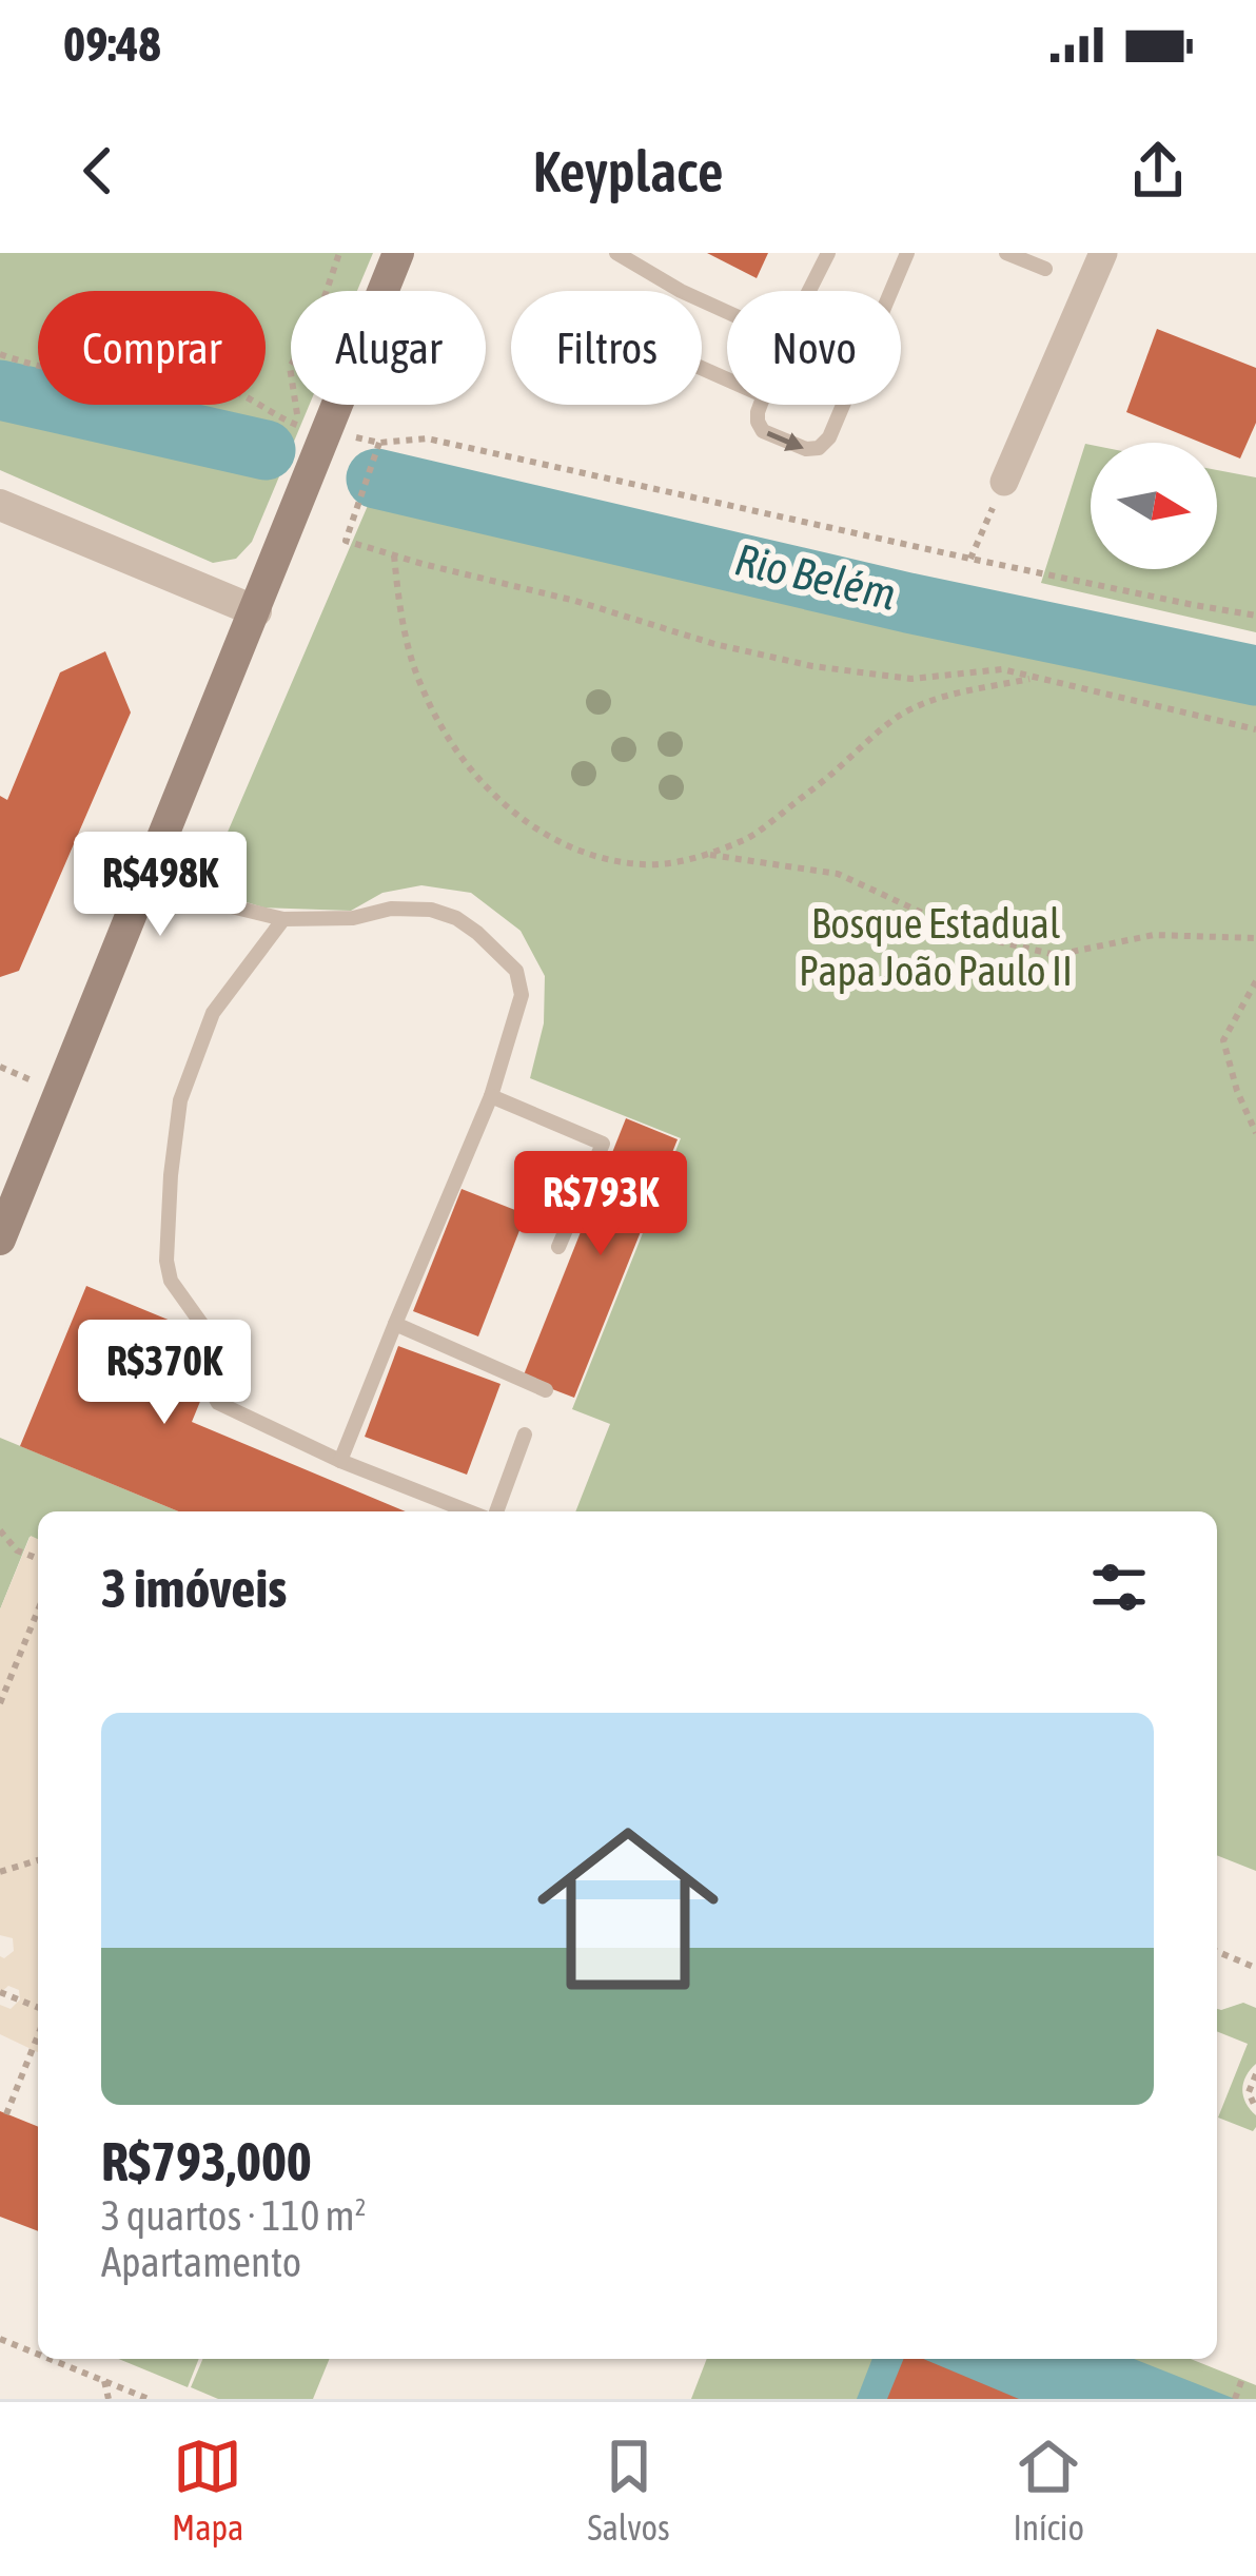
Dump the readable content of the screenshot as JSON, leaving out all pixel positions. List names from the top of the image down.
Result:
{
  "water": ["Rio Belém"],
  "parks": ["Bosque Estadual Papa João Paulo II"],
  "north": "right",
  "page": {
    "status": "09:48",
    "header": "Keyplace",
    "chip": [
      "Comprar",
      "Alugar",
      "Filtros",
      "Novo"
    ],
    "price": ["R$498K", "R$793K", "R$370K"],
    "heading": "3 imóveis",
    "list": [
      {
        "name": "R$793,000",
        "note": "3 quartos · 110 m² · Apartamento"
      }
    ],
    "tabs": ["Mapa", "Salvos", "Início"]
  }
}
